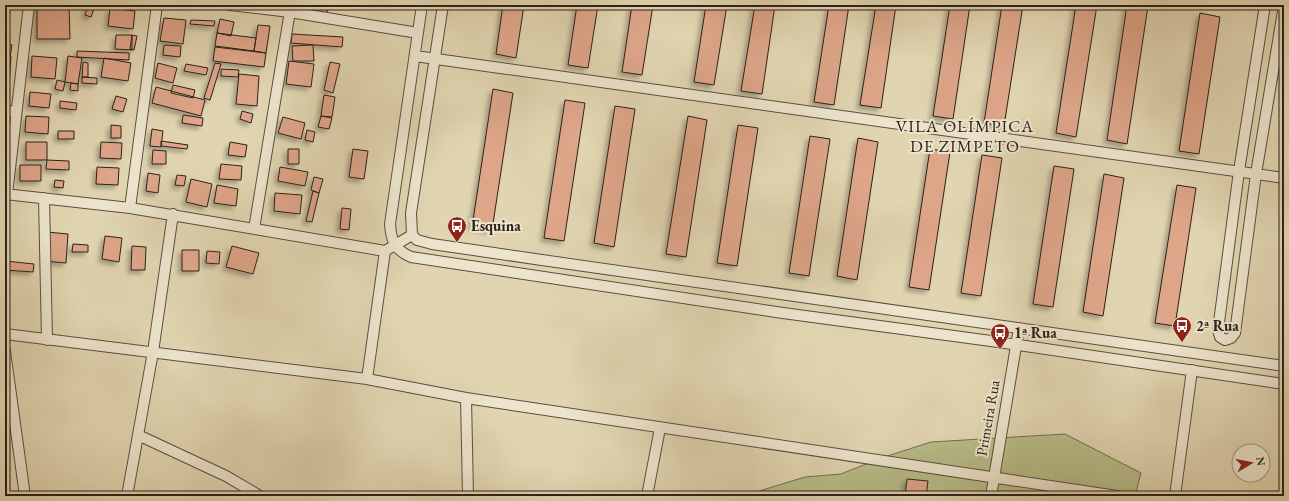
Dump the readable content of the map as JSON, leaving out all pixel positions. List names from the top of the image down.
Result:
{
  "streets": {
    "street": ["Primeira Rua"]
  },
  "districts": ["VILA OLÍMPICA DE ZIMPETO"],
  "places": {
    "bus stop": ["Esquina", "2ª Rua", "1ª Rua"]
  },
  "north": "right"
}
